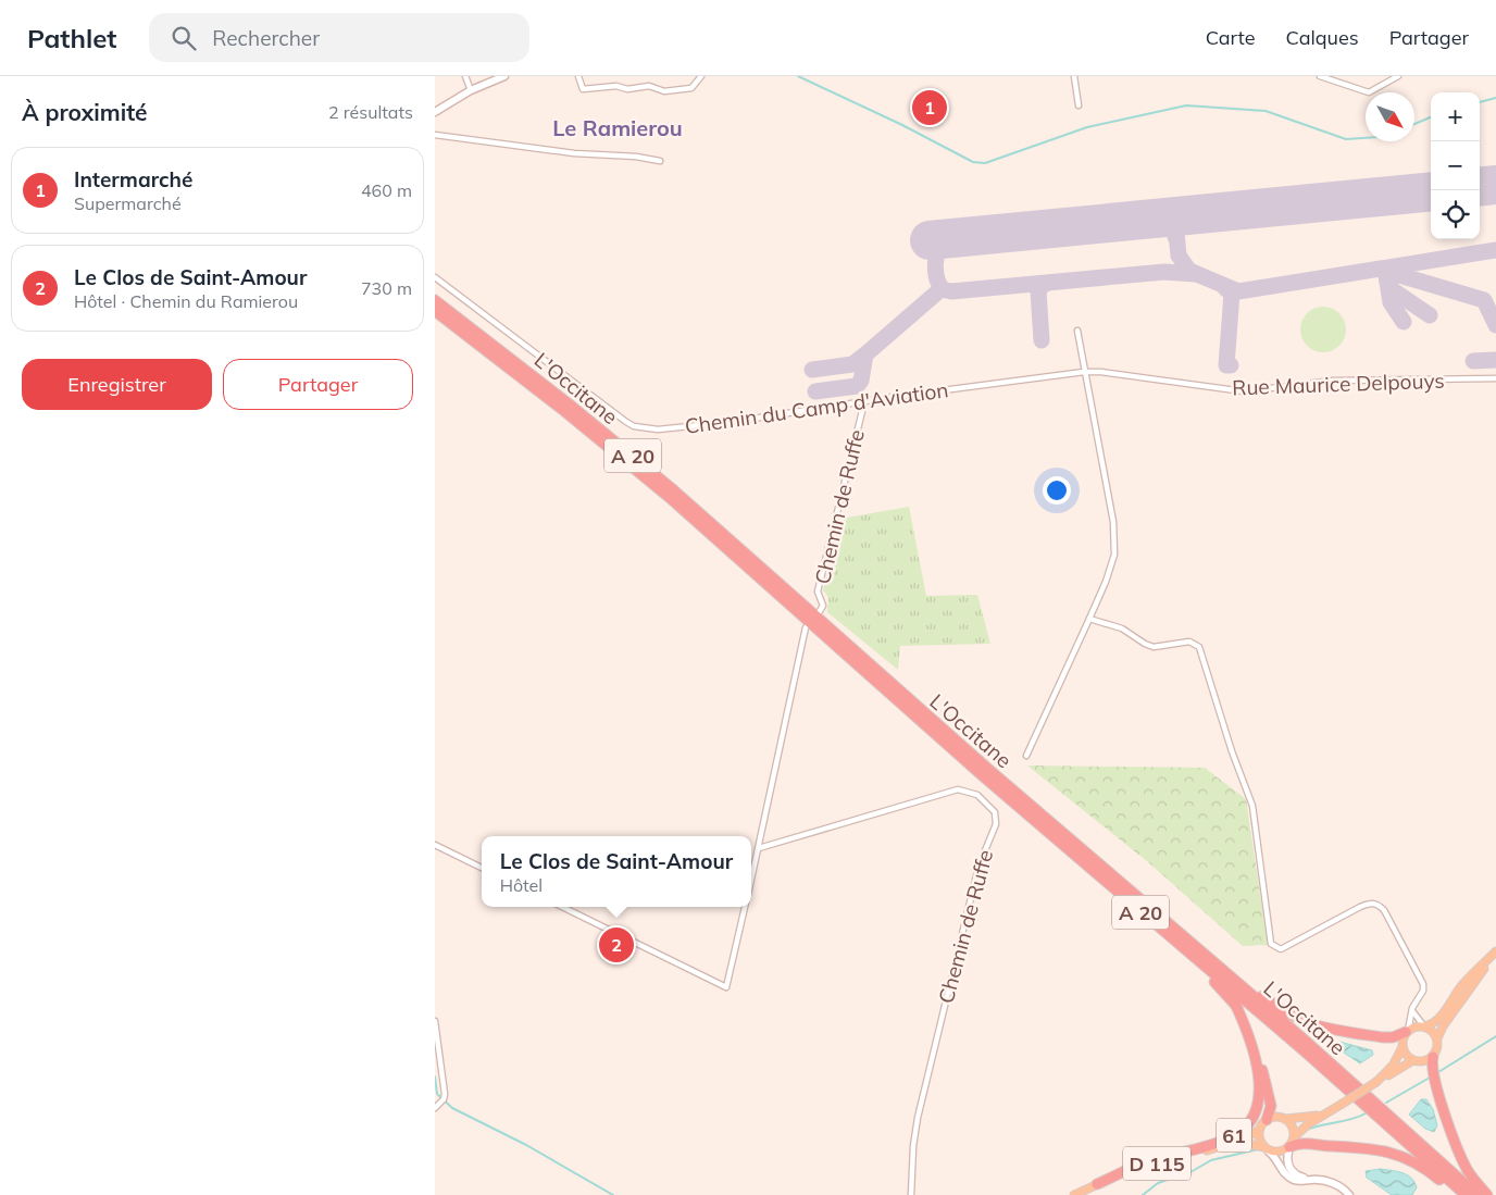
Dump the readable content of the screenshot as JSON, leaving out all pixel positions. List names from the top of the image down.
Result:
{
  "streets": {
    "highway": ["L'Occitane", "A 20", "61"],
    "main road": ["D 115"],
    "street": ["Rue Maurice Delpouys", "Chemin du Camp d'Aviation", "Chemin de Ruffe"]
  },
  "crossings": [
    ["Rue Maurice Delpouys", "Chemin du Camp d'Aviation"],
    ["L'Occitane", "61"],
    ["Chemin du Camp d'Aviation", "Chemin de Ruffe"],
    ["61", "D 115"]
  ],
  "districts": ["Le Ramierou"],
  "north": "bottom right",
  "page": {
    "header": "Pathlet",
    "search": "Rechercher",
    "nav": ["Carte", "Calques", "Partager"],
    "heading": ["À proximité", "2 résultats"],
    "pins": ["1", "2"],
    "map_buttons": ["+", "−"],
    "list": [
      {
        "mark": "1",
        "name": "Intermarché",
        "note": "Supermarché",
        "value": "460 m"
      },
      {
        "mark": "2",
        "name": "Le Clos de Saint-Amour",
        "note": "Hôtel · Chemin du Ramierou",
        "value": "730 m"
      }
    ],
    "buttons": ["Enregistrer", "Partager"],
    "popup": ["Le Clos de Saint-Amour", "Hôtel"]
  }
}
